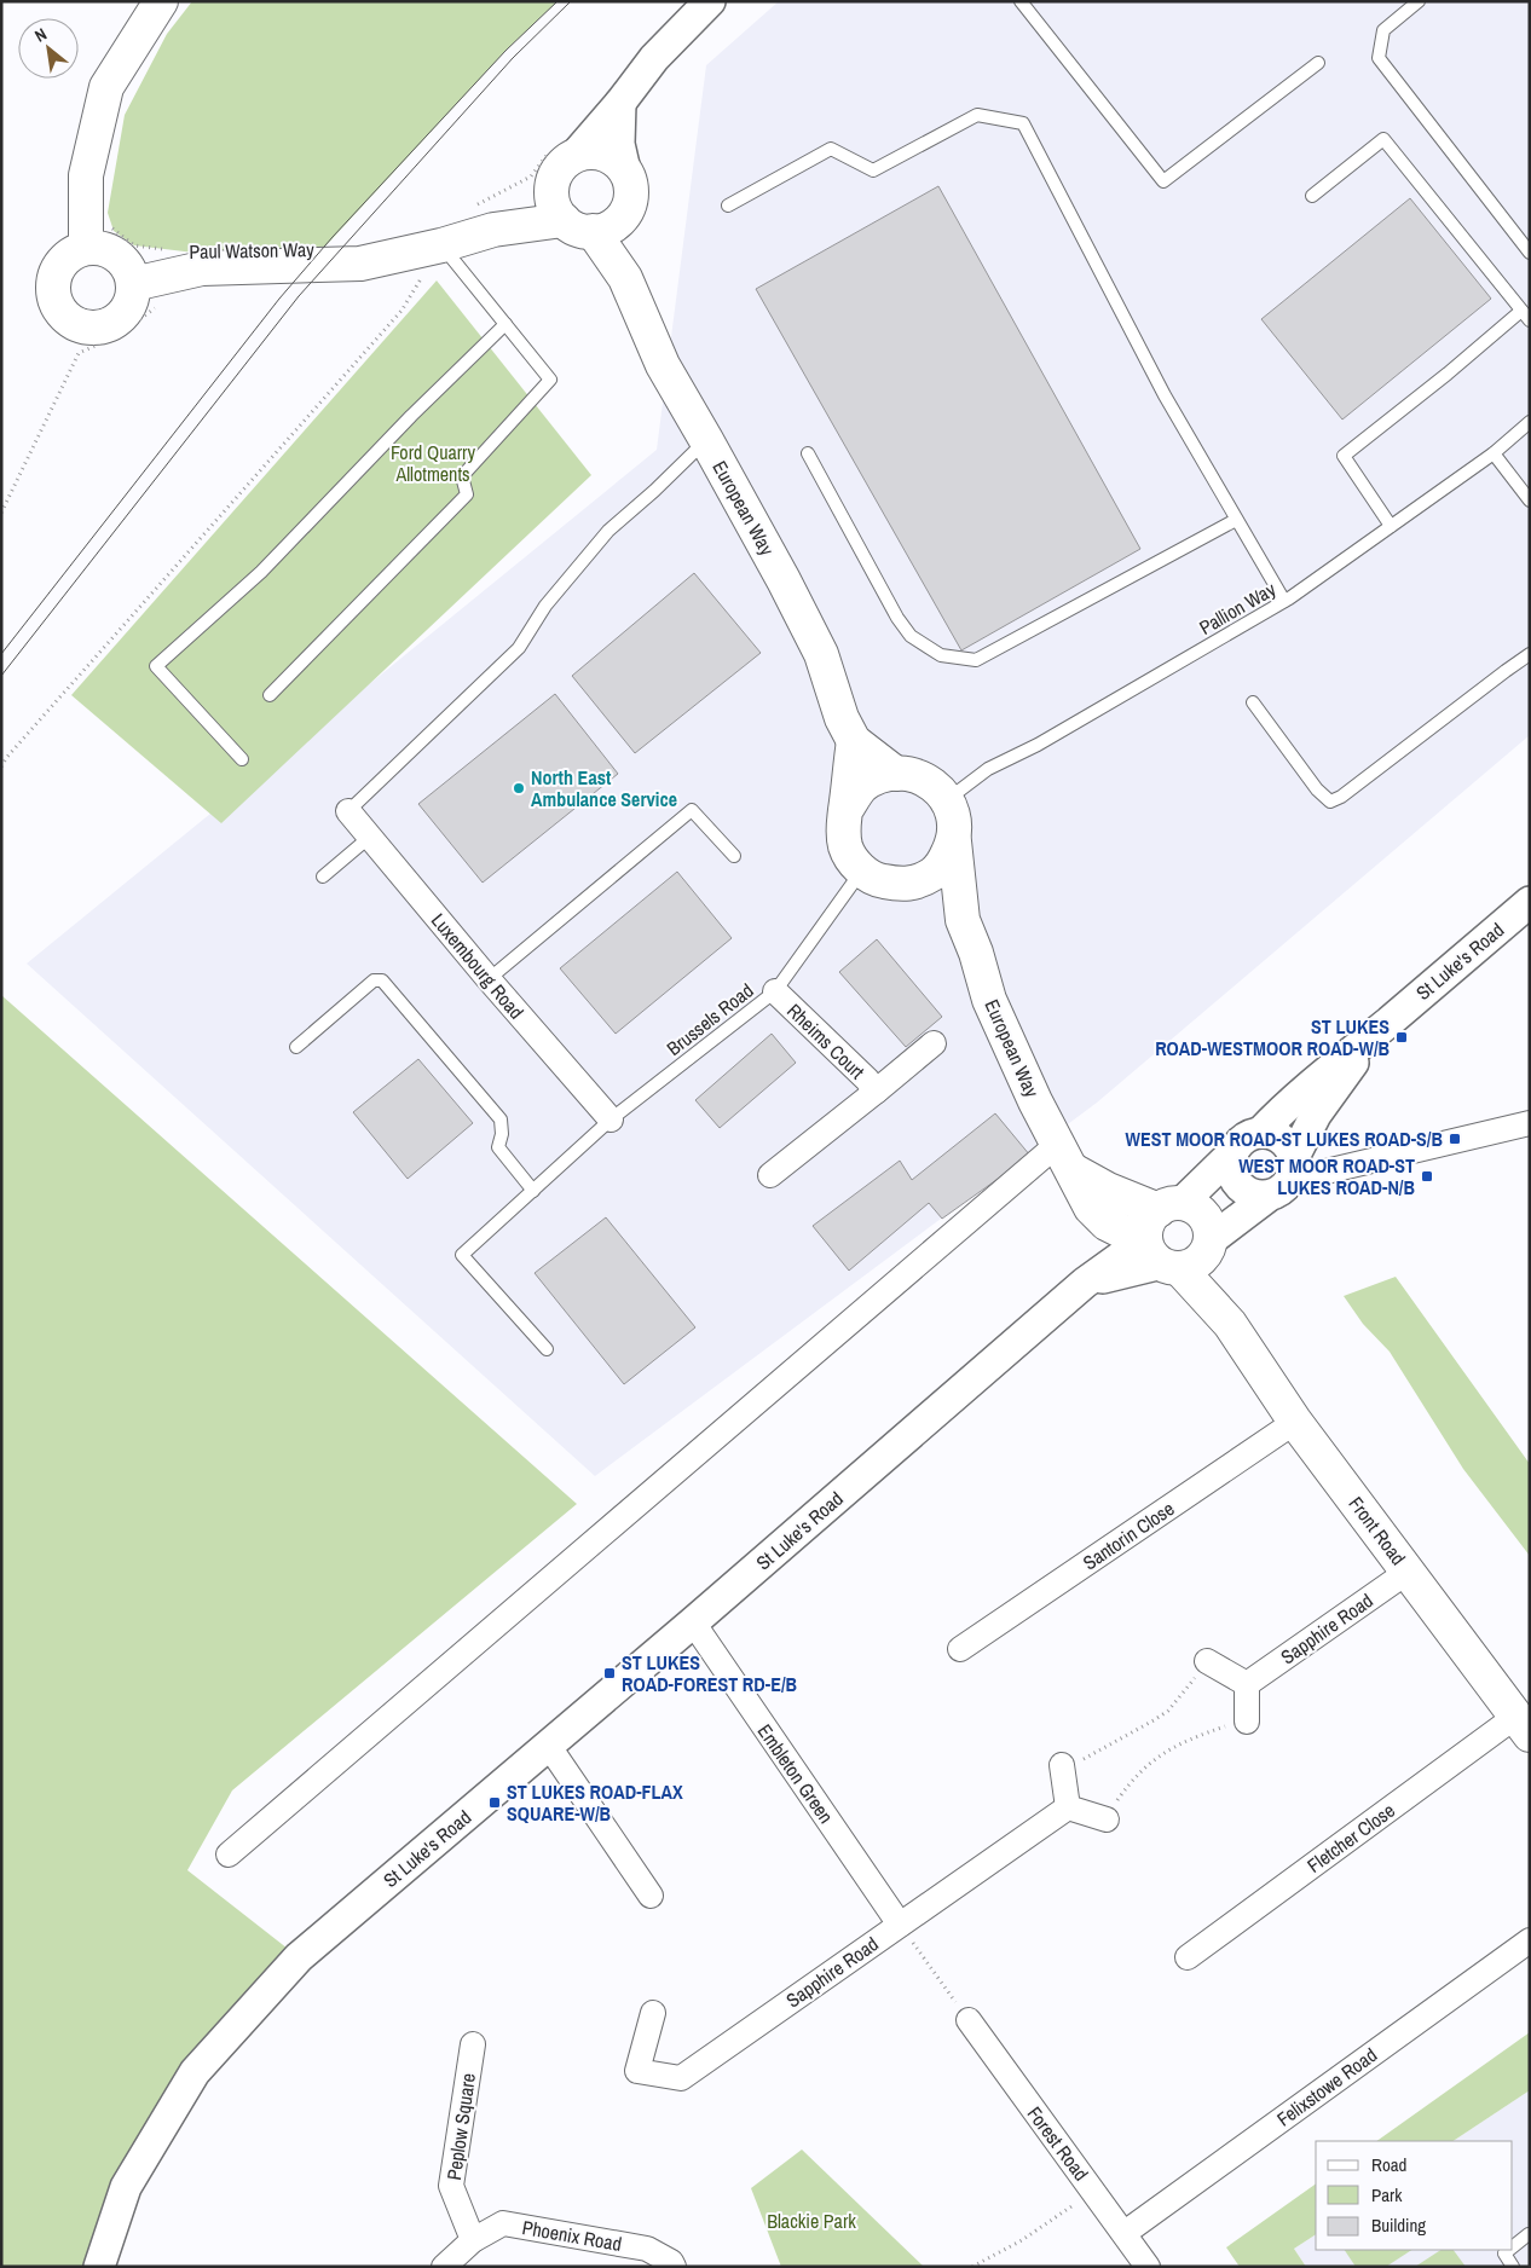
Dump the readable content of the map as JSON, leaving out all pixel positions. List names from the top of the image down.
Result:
{
  "streets": {
    "main road": ["European Way", "Front Road"],
    "street": [
      "St Luke's Road",
      "Luxembourg Road",
      "Rheims Court",
      "Santorin Close",
      "Sapphire Road",
      "Embleton Green",
      "Fletcher Close",
      "Felixstowe Road",
      "Peplow Square",
      "Forest Road",
      "Phoenix Road"
    ],
    "lane": ["Pallion Way", "Brussels Road"],
    "path": ["Paul Watson Way"]
  },
  "crossings": [
    ["European Way", "Pallion Way"],
    ["European Way", "St Luke's Road"],
    ["European Way", "Brussels Road"],
    ["Pallion Way", "Brussels Road"],
    ["St Luke's Road", "Embleton Green"],
    ["Luxembourg Road", "Brussels Road"],
    ["Brussels Road", "Rheims Court"],
    ["Front Road", "Santorin Close"],
    ["Front Road", "Sapphire Road"],
    ["Front Road", "Fletcher Close"],
    ["Sapphire Road", "Embleton Green"],
    ["Felixstowe Road", "Forest Road"],
    ["Peplow Square", "Phoenix Road"]
  ],
  "parks": ["Ford Quarry Allotments", "Blackie Park"],
  "places": {
    "other": ["North East Ambulance Service"],
    "transit": [
      "ST LUKES ROAD-WESTMOOR ROAD-W/B",
      "WEST MOOR ROAD-ST LUKES ROAD-S/B",
      "WEST MOOR ROAD-ST LUKES ROAD-N/B",
      "ST LUKES ROAD-FOREST RD-E/B",
      "ST LUKES ROAD-FLAX SQUARE-W/B"
    ]
  },
  "legend": ["Road", "Park", "Building"],
  "north": "top left"
}
